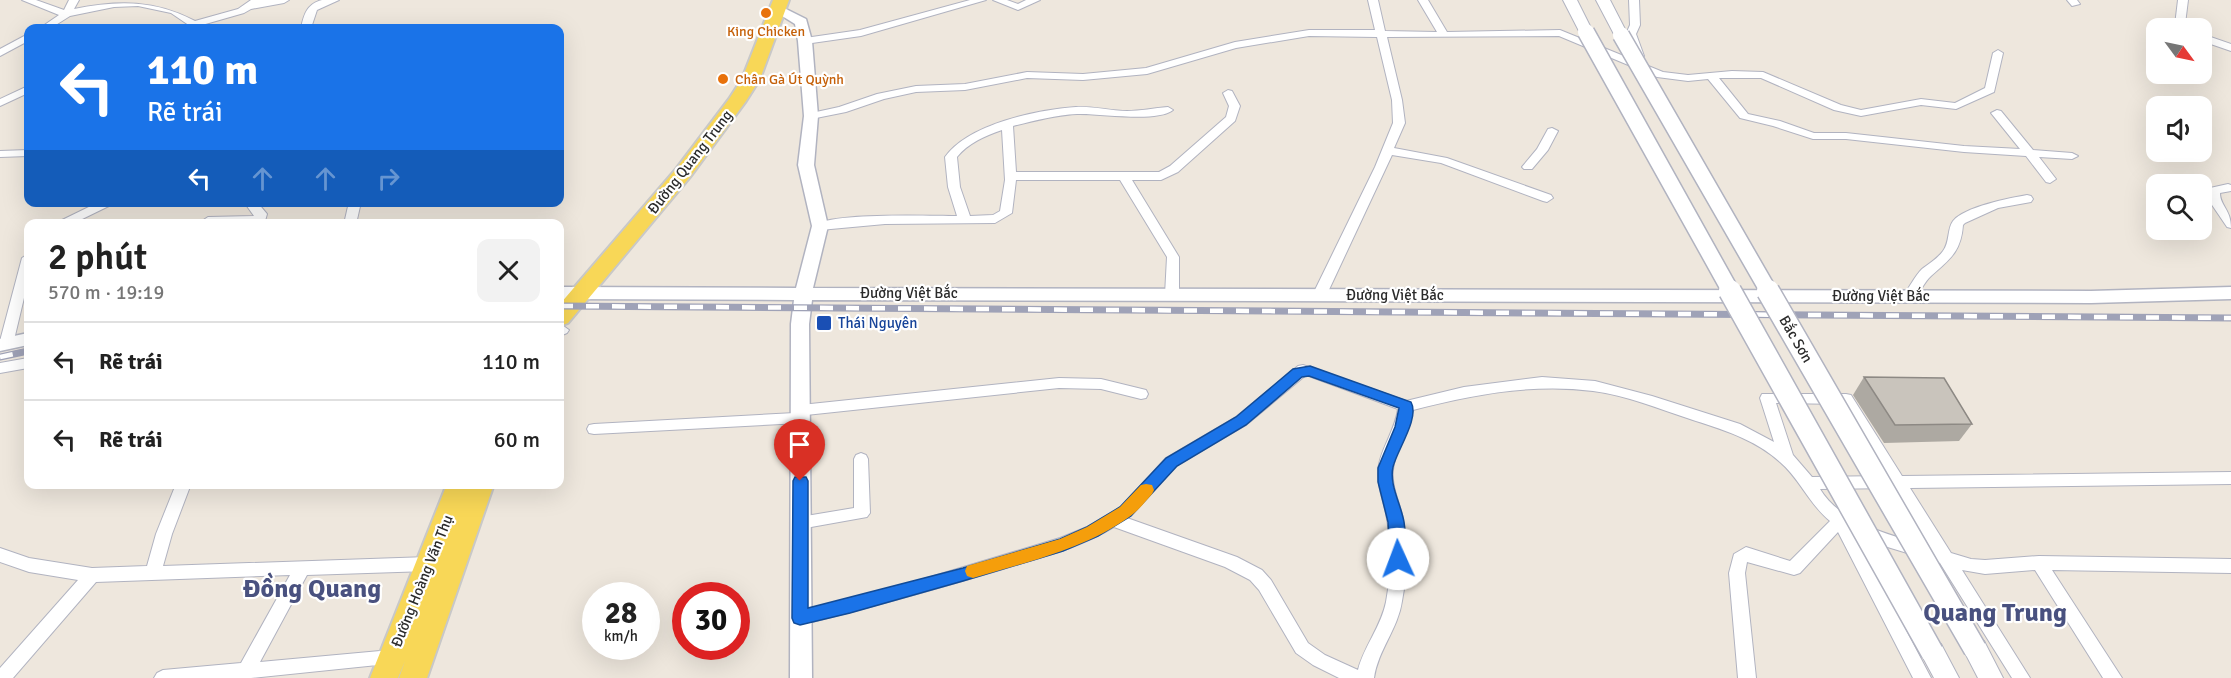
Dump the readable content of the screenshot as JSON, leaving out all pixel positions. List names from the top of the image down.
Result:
{
  "streets": {
    "main road": ["Đường Quang Trung", "Bắc Sơn", "Đường Hoàng Văn Thụ"],
    "street": ["Đường Việt Bắc"]
  },
  "crossings": [
    ["Đường Quang Trung", "Đường Việt Bắc"]
  ],
  "districts": ["Đồng Quang", "Quang Trung"],
  "places": {
    "other": ["King Chicken", "Chân Gà Út Quỳnh"],
    "transit": ["Thái Nguyên"]
  },
  "north": "bottom right",
  "page": {
    "turn": ["110 m", "Rẽ trái"],
    "heading": ["2 phút", "570 m · 19:19"],
    "list": [
      {
        "name": "Rẽ trái",
        "value": "110 m"
      },
      {
        "name": "Rẽ trái",
        "value": "60 m"
      }
    ],
    "speed": "28 km/h",
    "limit": "30"
  }
}
